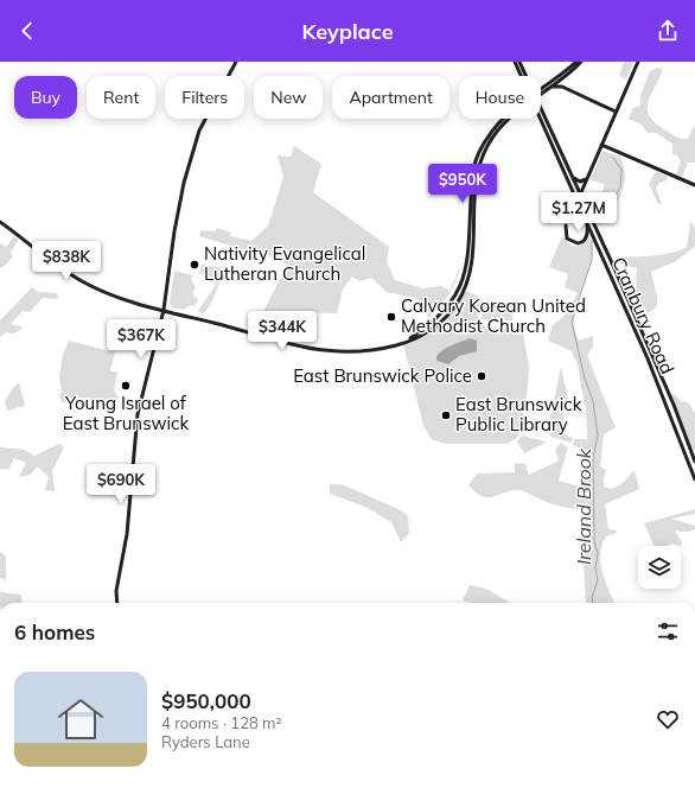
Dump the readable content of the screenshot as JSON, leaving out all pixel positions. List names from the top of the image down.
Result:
{
  "streets": {
    "main road": ["Cranbury Road"]
  },
  "water": ["Ireland Brook"],
  "places": [
    "Nativity Evangelical Lutheran Church",
    "Calvary Korean United Methodist Church",
    "East Brunswick Police",
    "Young Israel of East Brunswick",
    "East Brunswick Public Library"
  ],
  "page": {
    "header": "Keyplace",
    "chip": [
      "Buy",
      "Rent",
      "Filters",
      "New",
      "Apartment",
      "House"
    ],
    "price": [
      "$950K",
      "$1.27M",
      "$838K",
      "$344K",
      "$367K",
      "$690K"
    ],
    "heading": "6 homes",
    "list": [
      {
        "name": "$950,000",
        "note": "4 rooms · 128 m² · Ryders Lane"
      }
    ]
  }
}
